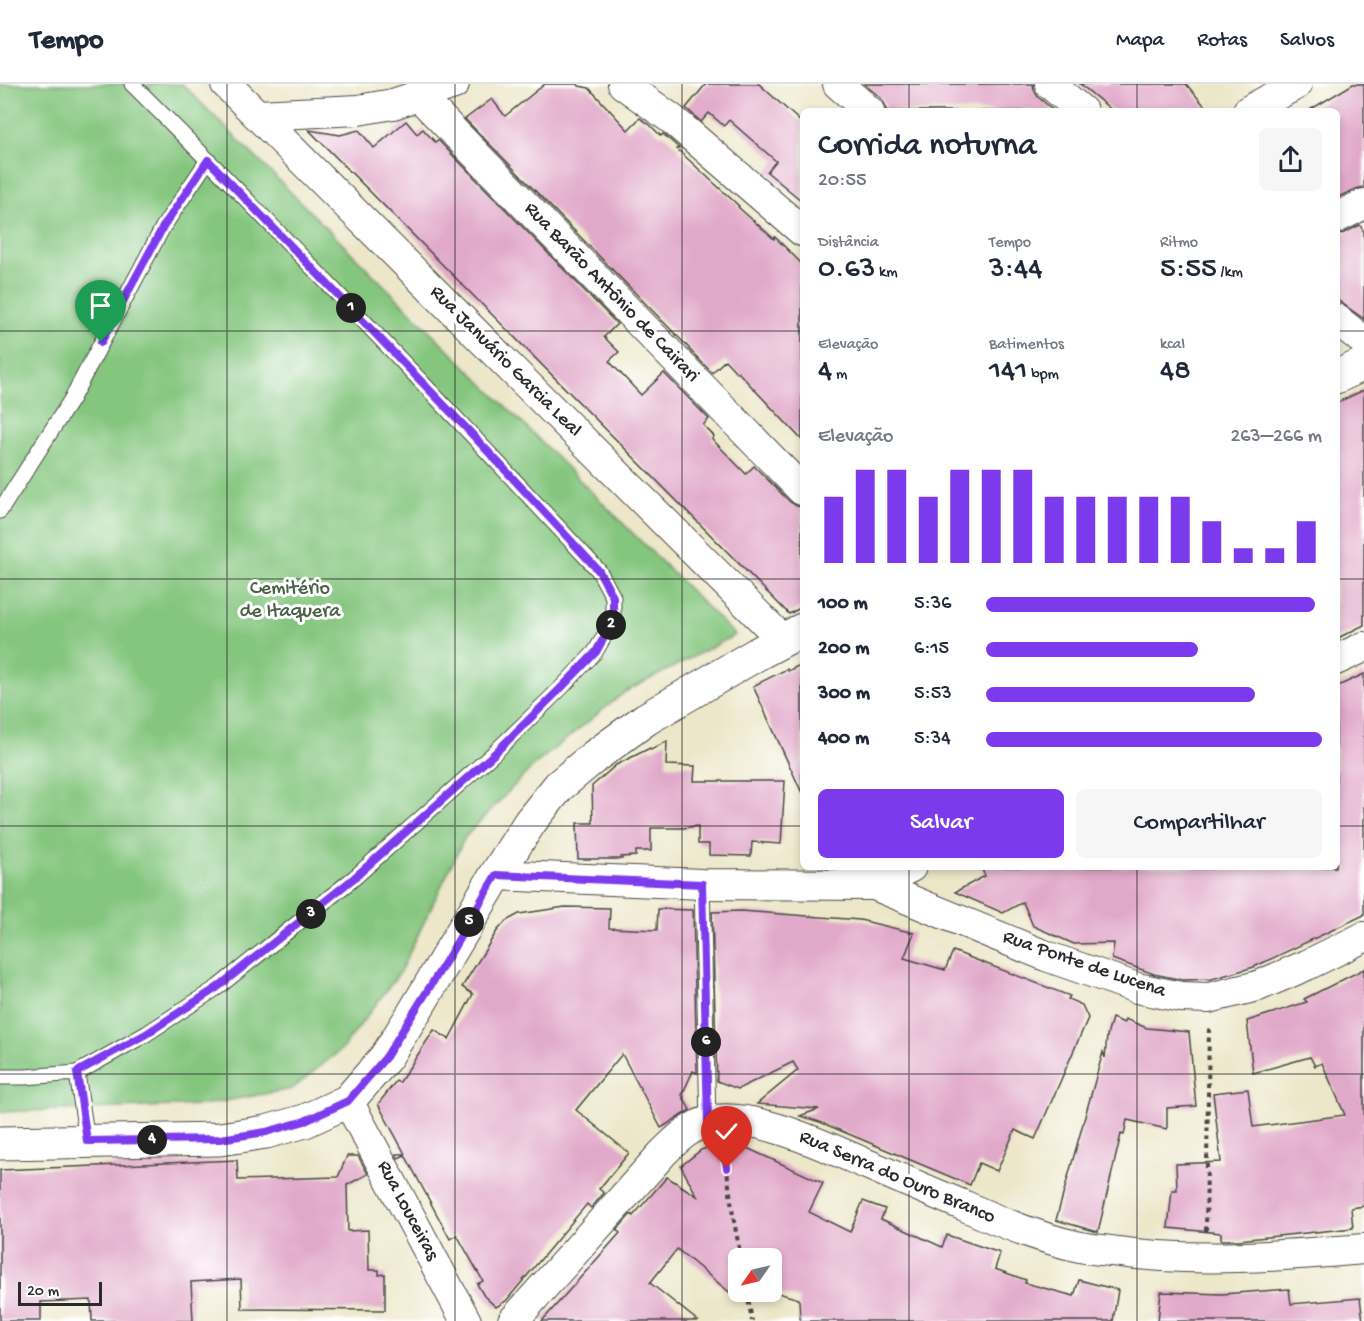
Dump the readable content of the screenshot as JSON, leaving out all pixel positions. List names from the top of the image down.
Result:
{
  "streets": {
    "street": [
      "Rua Barão Antônio de Cairari",
      "Rua Januário Garcia Leal",
      "Rua Ponte de Lucena",
      "Rua Serra do Ouro Branco",
      "Rua Louceiras"
    ]
  },
  "parks": ["Cemitério de Itaquera"],
  "scale_bar": "20 m",
  "north": "bottom left",
  "page": {
    "header": "Tempo",
    "nav": ["Mapa", "Rotas", "Salvos"],
    "heading": ["Corrida noturna", "20:55"],
    "stats": [
      ["Distância", "0.63 km"],
      ["Tempo", "3:44"],
      ["Ritmo", "5:55 /km"],
      ["Elevação", "4 m"],
      ["Batimentos", "141 bpm"],
      ["kcal", "48"]
    ],
    "pins": [
      "1",
      "2",
      "3",
      "5",
      "6",
      "4"
    ],
    "chart": ["Elevação", "263–266 m"],
    "list": [
      {
        "name": "100 m",
        "note": "5:36"
      },
      {
        "name": "200 m",
        "note": "6:15"
      },
      {
        "name": "300 m",
        "note": "5:53"
      },
      {
        "name": "400 m",
        "note": "5:34"
      }
    ],
    "buttons": ["Salvar", "Compartilhar"],
    "scale": "20 m"
  }
}
